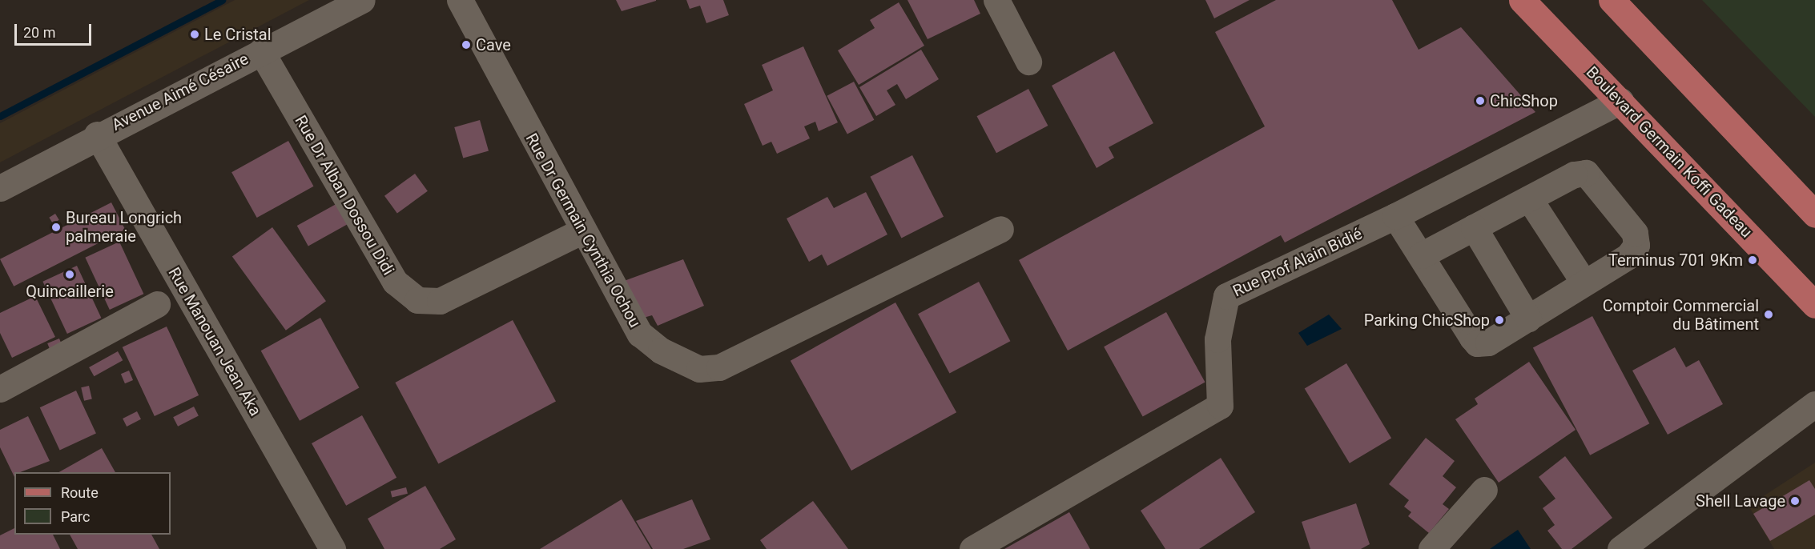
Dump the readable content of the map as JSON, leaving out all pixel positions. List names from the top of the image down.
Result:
{
  "streets": {
    "main road": ["Boulevard Germain Koffi Gadeau"],
    "street": [
      "Avenue Aimé Césaire",
      "Rue Dr Alban Dossou Didi",
      "Rue Dr Germain Cynthia Ochou",
      "Rue Prof Alain Bidié",
      "Rue Manouan Jean Aka"
    ]
  },
  "crossings": [
    ["Avenue Aimé Césaire", "Rue Dr Alban Dossou Didi"],
    ["Avenue Aimé Césaire", "Rue Manouan Jean Aka"],
    ["Boulevard Germain Koffi Gadeau", "Rue Prof Alain Bidié"],
    ["Rue Dr Alban Dossou Didi", "Rue Dr Germain Cynthia Ochou"]
  ],
  "places": [
    "Le Cristal",
    "Cave",
    "ChicShop",
    "Bureau Longrich palmeraie",
    "Terminus 701 9Km",
    "Quincaillerie",
    "Comptoir Commercial du Bâtiment",
    "Parking ChicShop",
    "Shell Lavage"
  ],
  "legend": ["Route", "Parc"],
  "scale_bar": "20 m"
}
